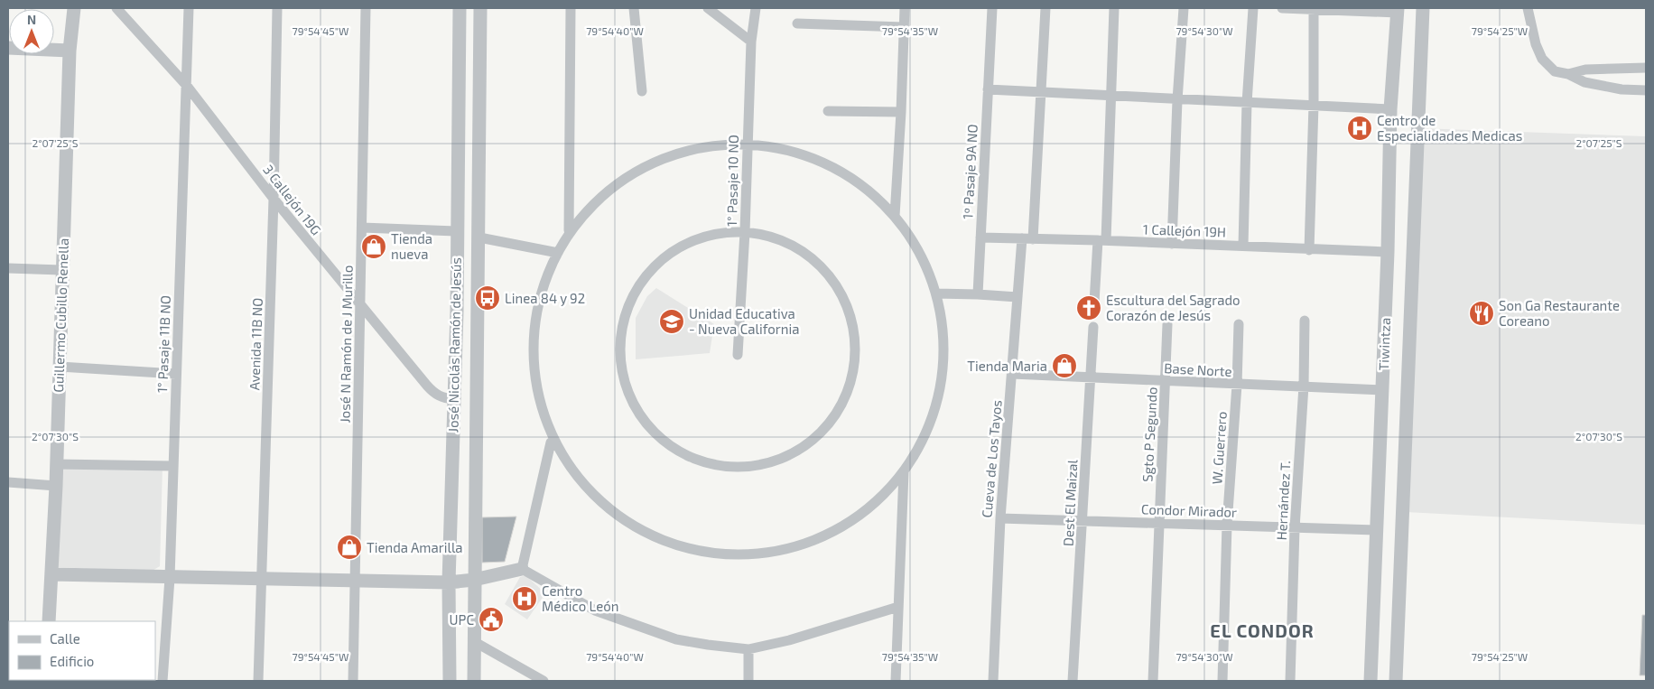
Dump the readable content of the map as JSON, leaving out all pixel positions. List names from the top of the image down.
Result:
{
  "streets": {
    "street": [
      "1º Pasaje 9A NO",
      "1° Pasaje 10 NO",
      "3 Callejón 19G",
      "1 Callejón 19H",
      "Guillermo Cubillo Renella",
      "1° Pasaje 11B NO",
      "Avenida 11B NO",
      "José N Ramón de J Murillo",
      "Tiwintza",
      "José Nicolás Ramón de Jesús",
      "Base Norte",
      "Sgto P Segundo",
      "W. Guerrero",
      "Cueva de Los Tayos",
      "Hernández T.",
      "Dest El Maizal",
      "Condor Mirador"
    ]
  },
  "crossings": [
    ["1º Pasaje 9A NO", "1 Callejón 19H"],
    ["3 Callejón 19G", "1° Pasaje 11B NO"],
    ["3 Callejón 19G", "Avenida 11B NO"],
    ["3 Callejón 19G", "José N Ramón de J Murillo"],
    ["3 Callejón 19G", "José Nicolás Ramón de Jesús"],
    ["1 Callejón 19H", "Tiwintza"],
    ["1 Callejón 19H", "Cueva de Los Tayos"],
    ["Tiwintza", "Base Norte"],
    ["Tiwintza", "Condor Mirador"],
    ["Base Norte", "Sgto P Segundo"],
    ["Base Norte", "W. Guerrero"],
    ["Base Norte", "Cueva de Los Tayos"],
    ["Base Norte", "Hernández T."],
    ["Base Norte", "Dest El Maizal"],
    ["Sgto P Segundo", "Condor Mirador"],
    ["W. Guerrero", "Condor Mirador"],
    ["Cueva de Los Tayos", "Condor Mirador"],
    ["Hernández T.", "Condor Mirador"],
    ["Dest El Maizal", "Condor Mirador"]
  ],
  "districts": ["EL CONDOR"],
  "places": {
    "hospital": ["Centro de Especialidades Medicas", "Centro Médico León"],
    "shop": ["Tienda nueva", "Tienda Maria", "Tienda Amarilla"],
    "bus stop": ["Linea 84 y 92"],
    "church": ["Escultura del Sagrado Corazón de Jesús"],
    "restaurant": ["Son Ga Restaurante Coreano"],
    "school or university": ["Unidad Educativa - Nueva California"],
    "public building": ["UPC"]
  },
  "legend": ["Calle", "Edificio"],
  "north": "top",
  "coordinates": [
    "79°54'45\"W",
    "79°54'40\"W",
    "79°54'35\"W",
    "79°54'30\"W",
    "79°54'25\"W",
    "2°07'25\"S",
    "2°07'30\"S"
  ]
}
